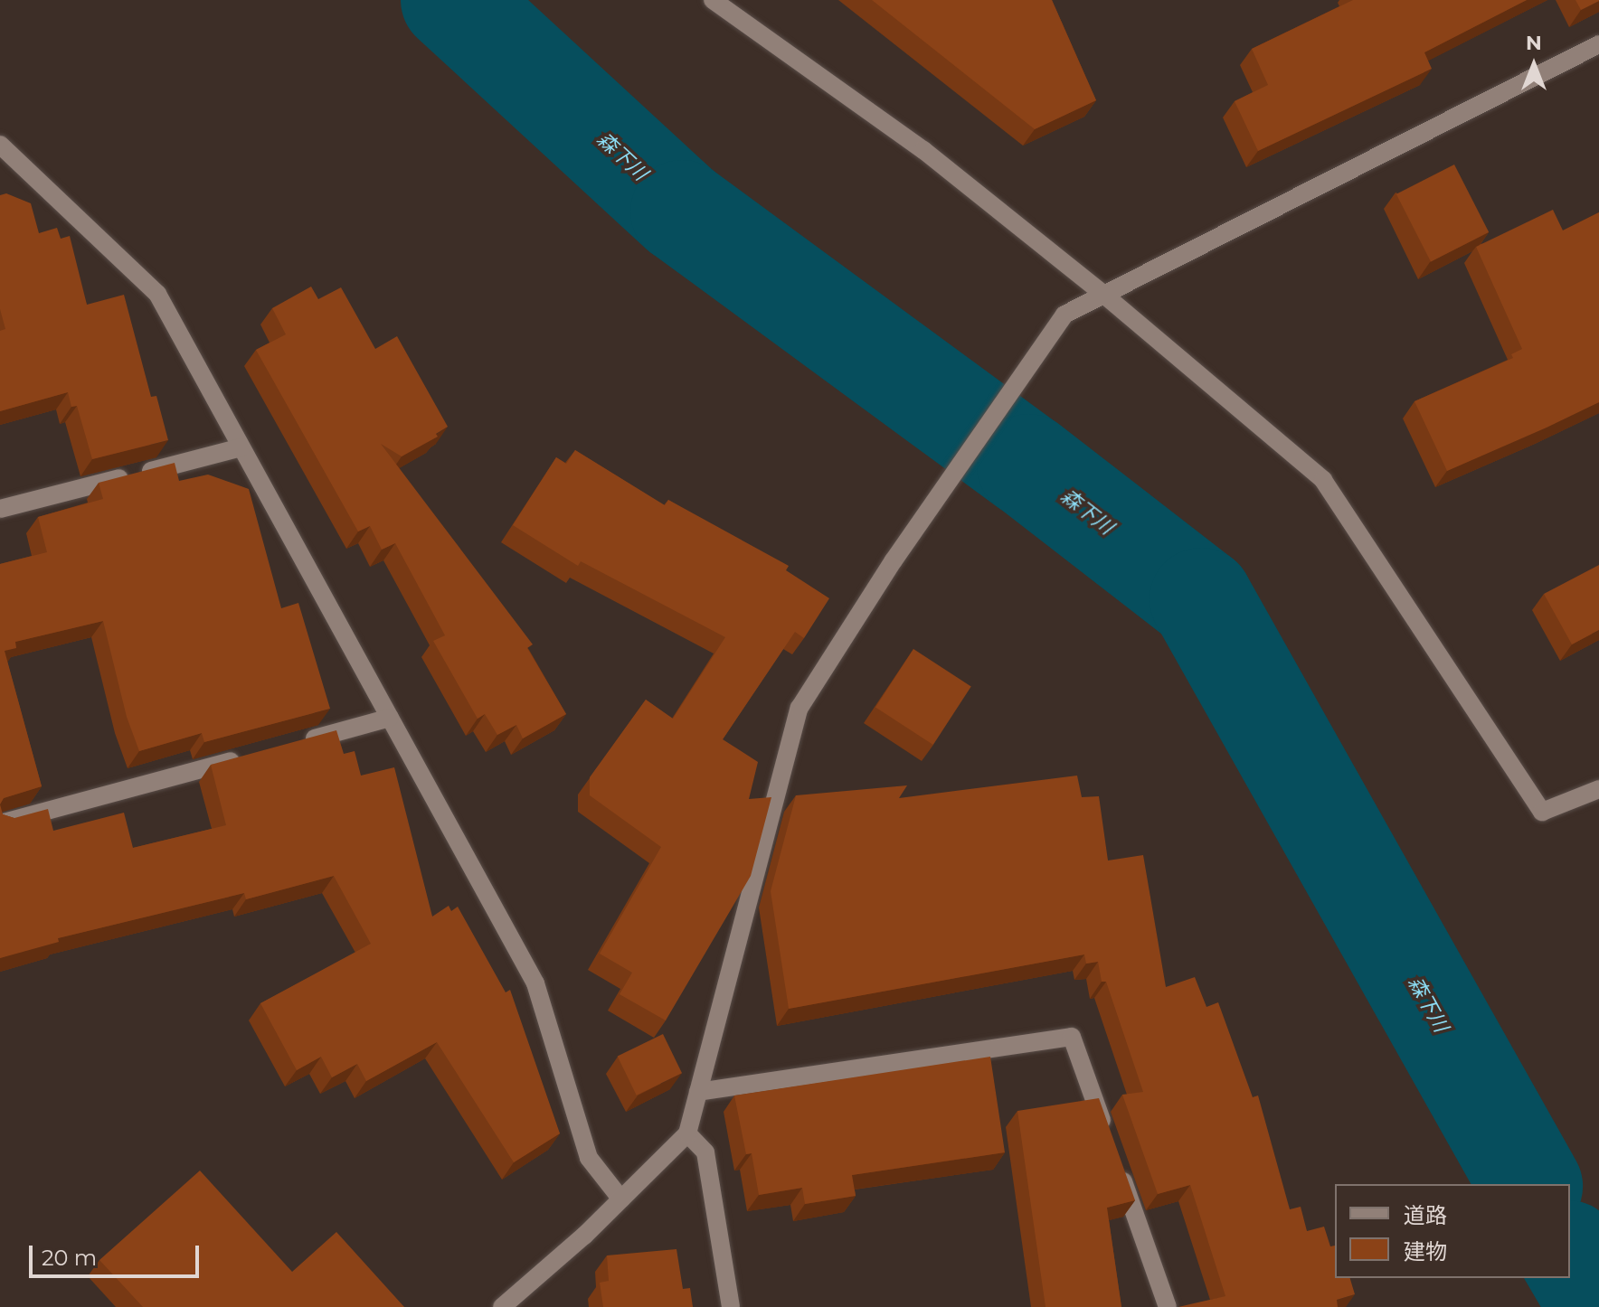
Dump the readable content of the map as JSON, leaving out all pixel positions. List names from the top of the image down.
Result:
{
  "water": ["森下川"],
  "legend": ["道路", "建物"],
  "scale_bar": "20 m",
  "north": "top"
}
